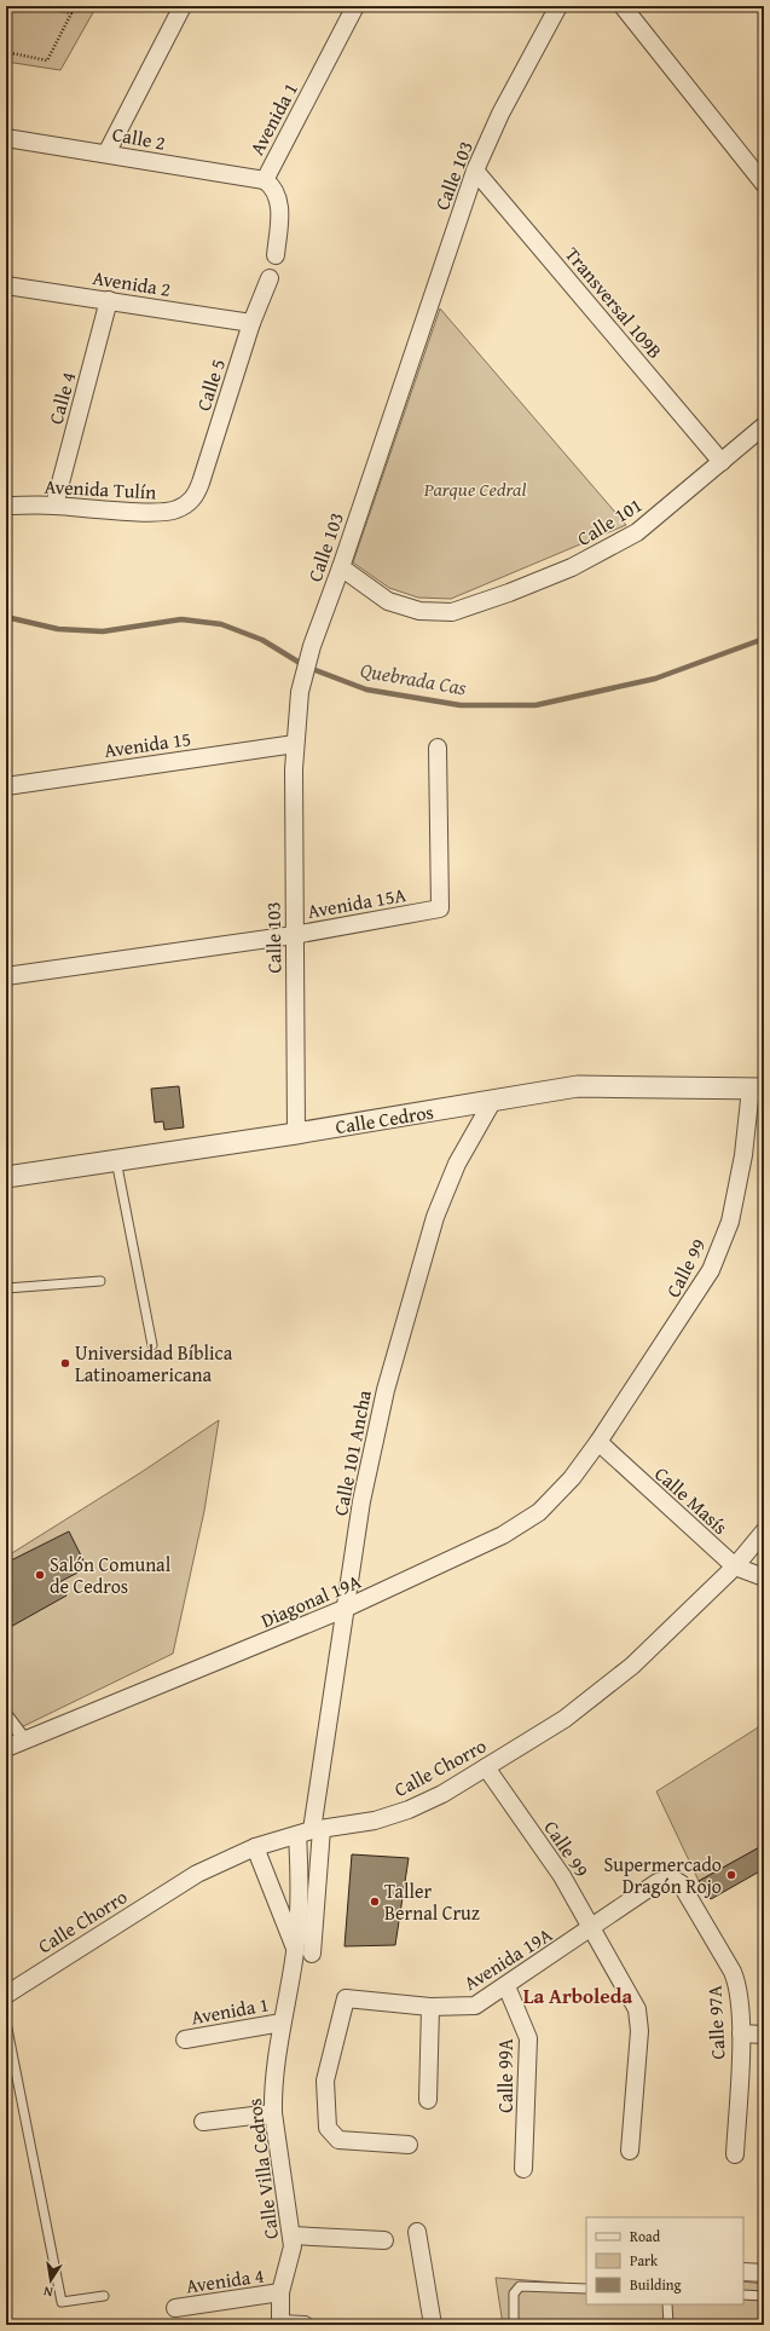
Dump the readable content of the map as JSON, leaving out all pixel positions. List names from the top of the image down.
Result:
{
  "streets": {
    "street": [
      "Avenida 1",
      "Calle 2",
      "Calle 103",
      "Avenida 2",
      "Transversal 109B",
      "Calle 5",
      "Calle 4",
      "Avenida Tulín",
      "Calle 101",
      "Avenida 15",
      "Avenida 15A",
      "Calle Cedros",
      "Calle 99",
      "Calle 101 Ancha",
      "Calle Masís",
      "Diagonal 19A",
      "Calle Chorro",
      "Avenida 19A",
      "Calle 97A",
      "Calle 99A",
      "Calle Villa Cedros",
      "Avenida 4"
    ]
  },
  "crossings": [
    ["Avenida 1", "Calle 2"],
    ["Avenida 1", "Calle Villa Cedros"],
    ["Calle 103", "Transversal 109B"],
    ["Calle 103", "Calle 101"],
    ["Calle 103", "Avenida 15"],
    ["Calle 103", "Avenida 15A"],
    ["Calle 103", "Calle Cedros"],
    ["Avenida 2", "Calle 5"],
    ["Avenida 2", "Calle 4"],
    ["Transversal 109B", "Calle 101"],
    ["Calle 5", "Avenida Tulín"],
    ["Calle 4", "Avenida Tulín"],
    ["Calle Cedros", "Calle 99"],
    ["Calle Cedros", "Calle 101 Ancha"],
    ["Calle 99", "Calle Masís"],
    ["Calle 99", "Diagonal 19A"],
    ["Calle 99", "Calle Chorro"],
    ["Calle 99", "Avenida 19A"],
    ["Calle 101 Ancha", "Diagonal 19A"],
    ["Calle 101 Ancha", "Calle Chorro"],
    ["Calle Masís", "Diagonal 19A"],
    ["Calle Masís", "Calle Chorro"],
    ["Avenida 19A", "Calle 97A"],
    ["Avenida 19A", "Calle 99A"],
    ["Calle Villa Cedros", "Avenida 4"]
  ],
  "districts": ["La Arboleda"],
  "water": ["Quebrada Cas"],
  "parks": ["Parque Cedral"],
  "places": [
    "Universidad Bíblica Latinoamericana",
    "Salón Comunal de Cedros",
    "Supermercado Dragón Rojo",
    "Taller Bernal Cruz"
  ],
  "legend": ["Road", "Park", "Building"],
  "north": "bottom"
}
